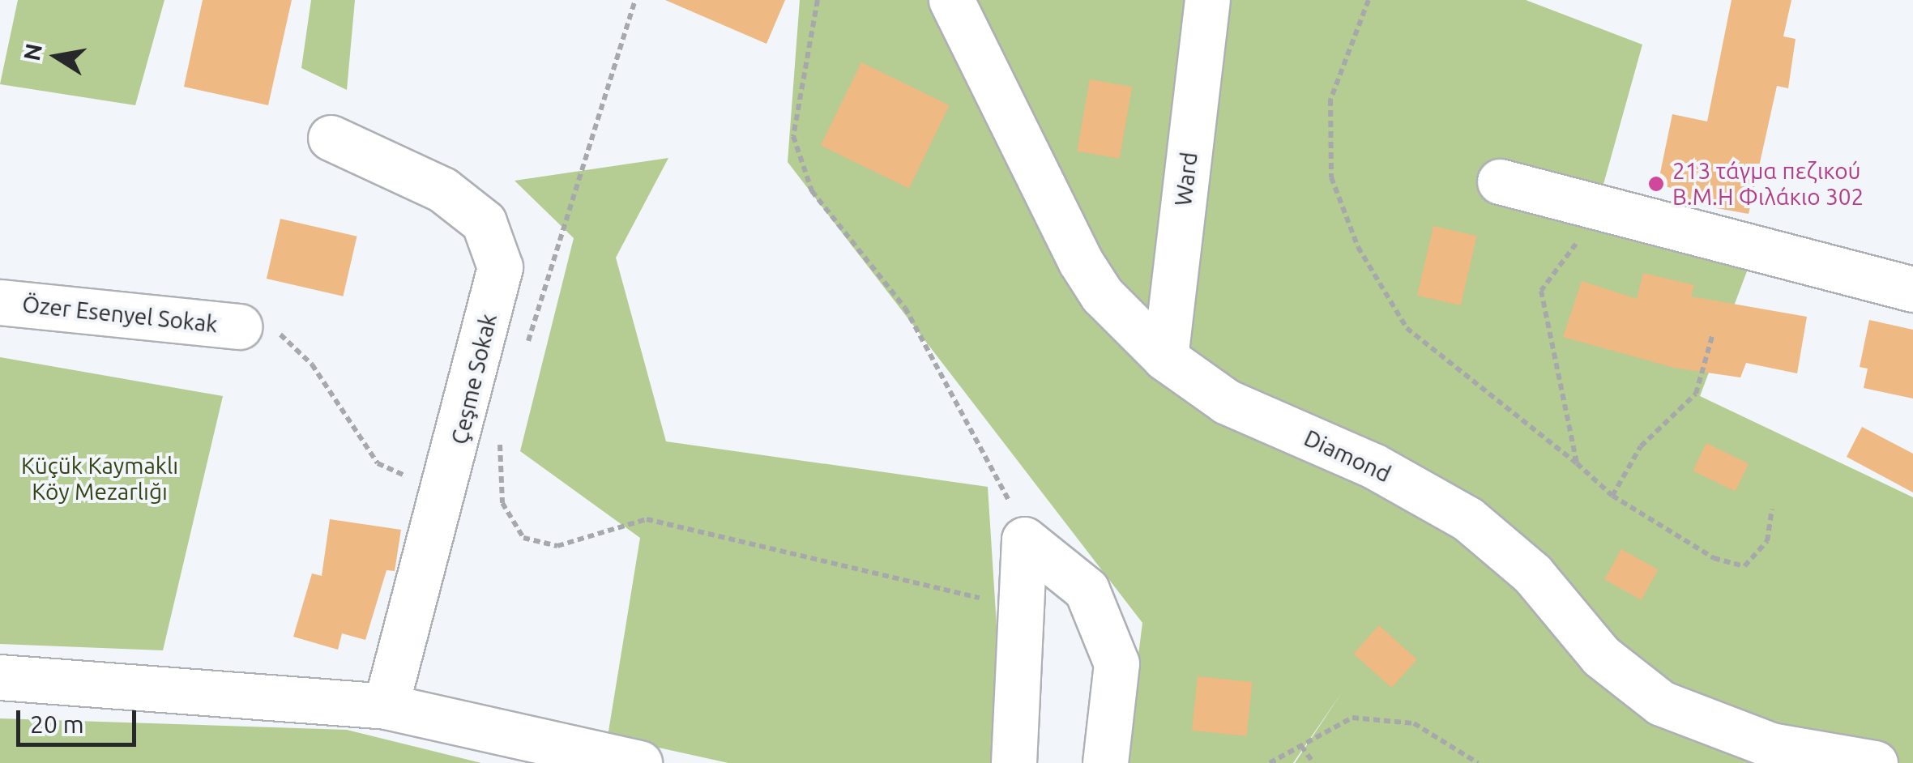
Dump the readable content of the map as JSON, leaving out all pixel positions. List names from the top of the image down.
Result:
{
  "streets": {
    "street": [
      "Ward",
      "Özer Esenyel Sokak",
      "Çeşme Sokak",
      "Diamond"
    ]
  },
  "crossings": [
    ["Ward", "Diamond"]
  ],
  "parks": ["Küçük Kaymaklı Köy Mezarlığı"],
  "places": ["213 τάγμα πεζικού B.M.H Φιλάκιο 302"],
  "scale_bar": "20 m",
  "north": "left"
}
